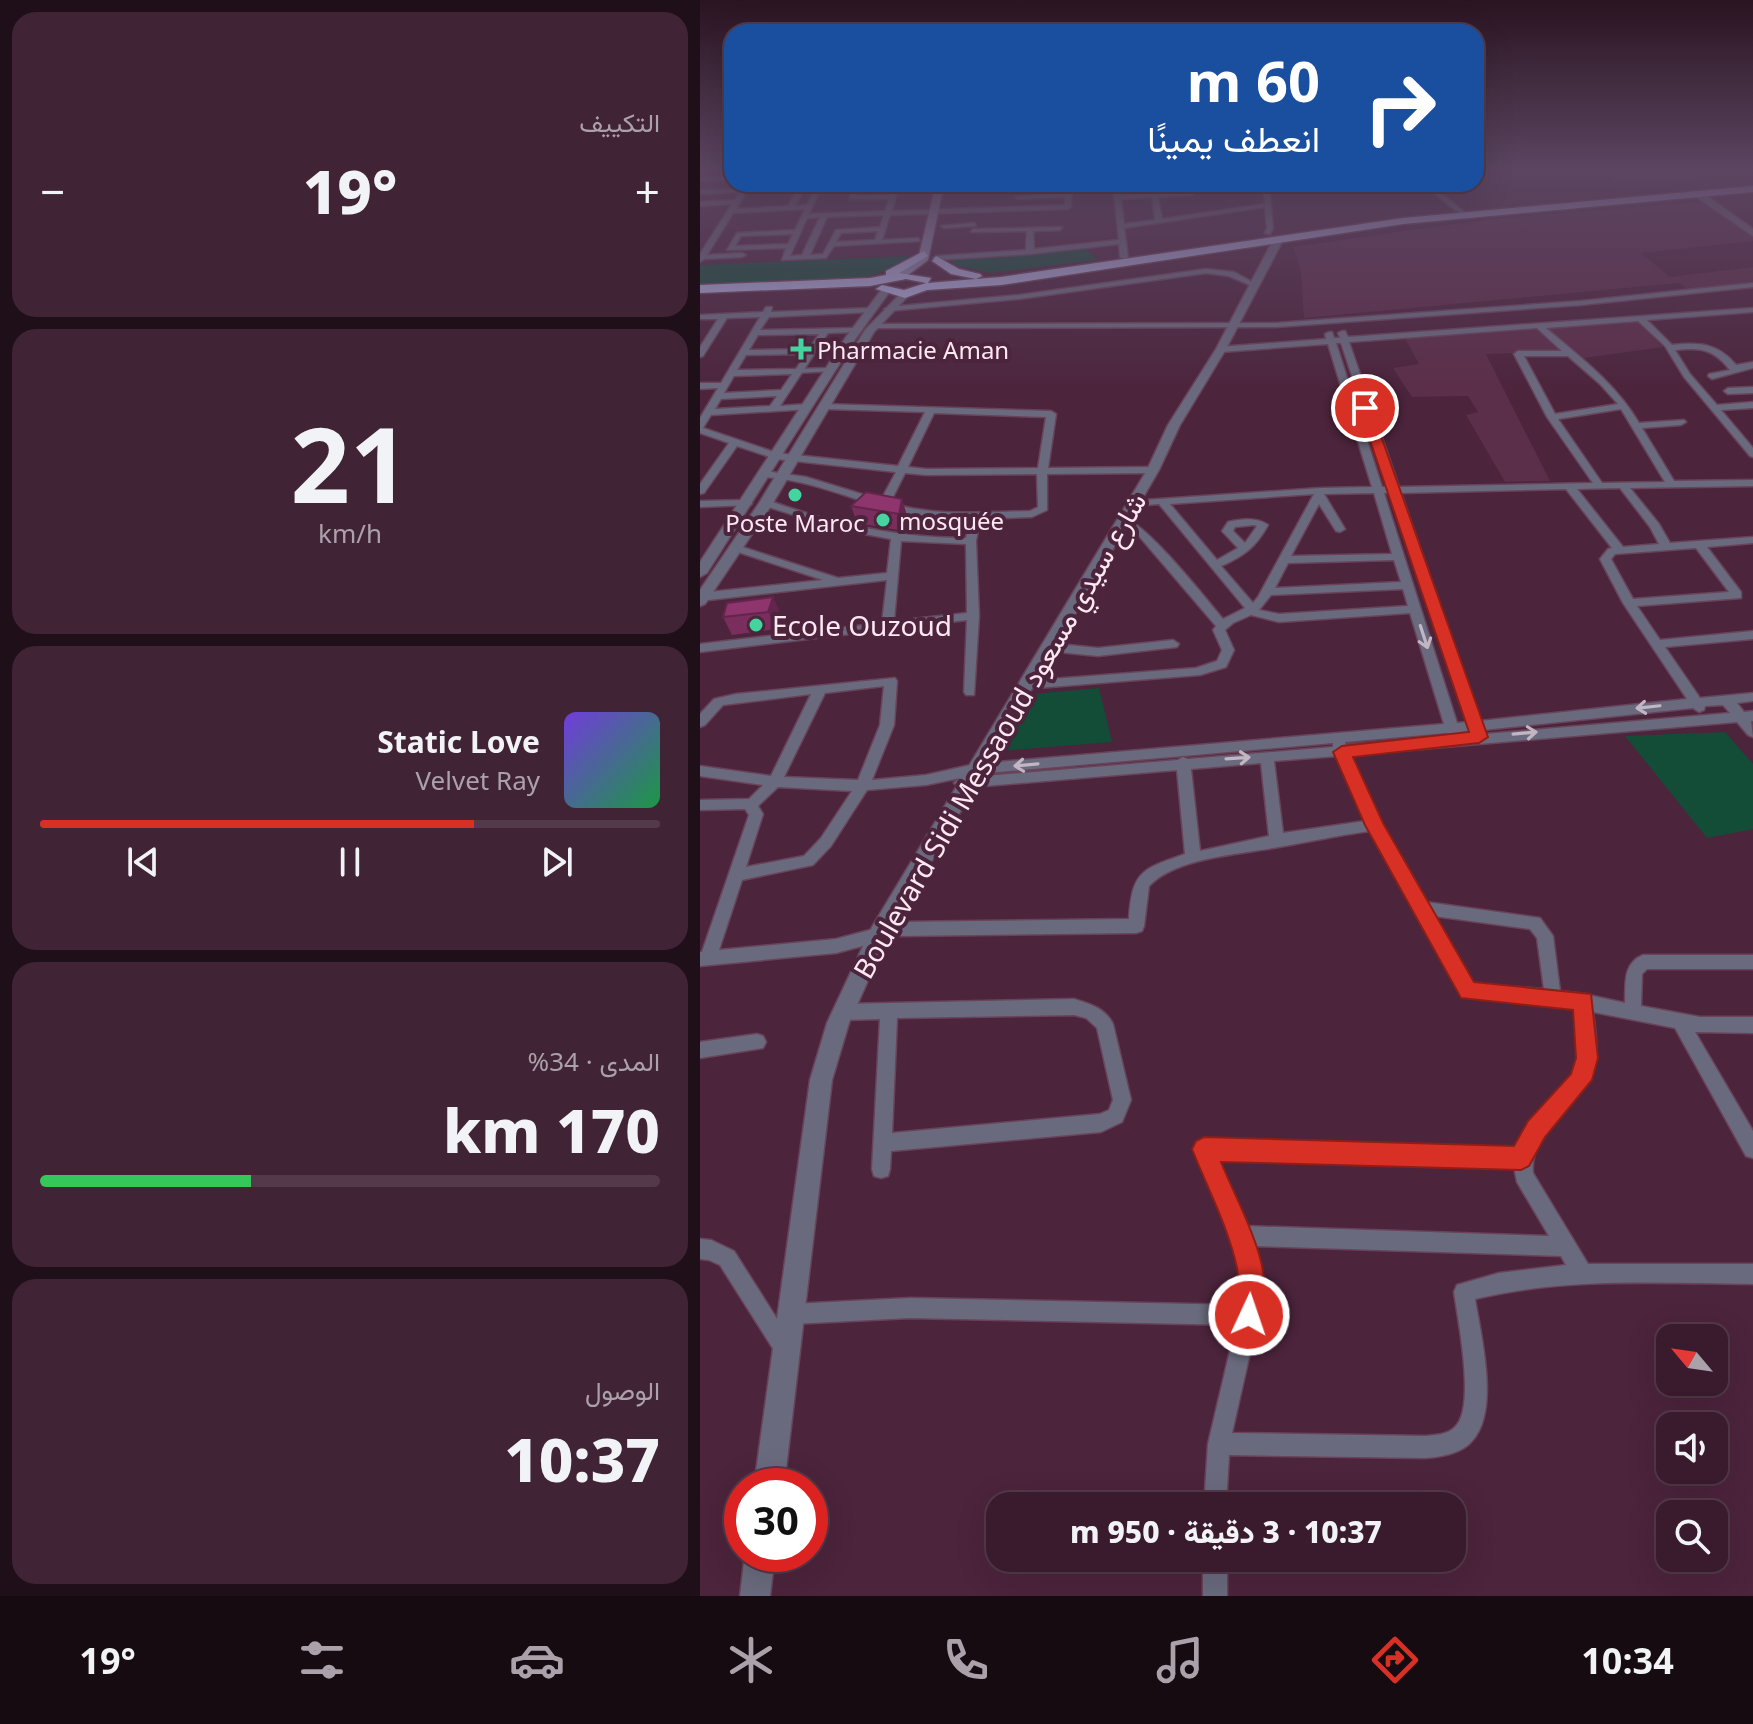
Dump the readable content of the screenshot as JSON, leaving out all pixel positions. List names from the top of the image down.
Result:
{
  "streets": {
    "street": ["Boulevard Sidi Messaoud شارع سيدي مسعود"]
  },
  "places": {
    "health": ["Pharmacie Aman"],
    "other": ["Poste Maroc", "mosquée", "Ecole Ouzoud"]
  },
  "north": "top left",
  "page": {
    "tile": [
      "التكييف",
      ["21", "km/h"],
      ["المدى · 34%", "170 km"],
      ["الوصول", "10:37"]
    ],
    "turn": ["60 m", "انعطف يمينًا"],
    "heat": ["−", "19°", "+"],
    "song": ["Static Love", "Velvet Ray"],
    "limit": "30",
    "trip": "10:37 · 3 دقيقة · 950 m",
    "tabs": ["10:34", "19°"]
  }
}
